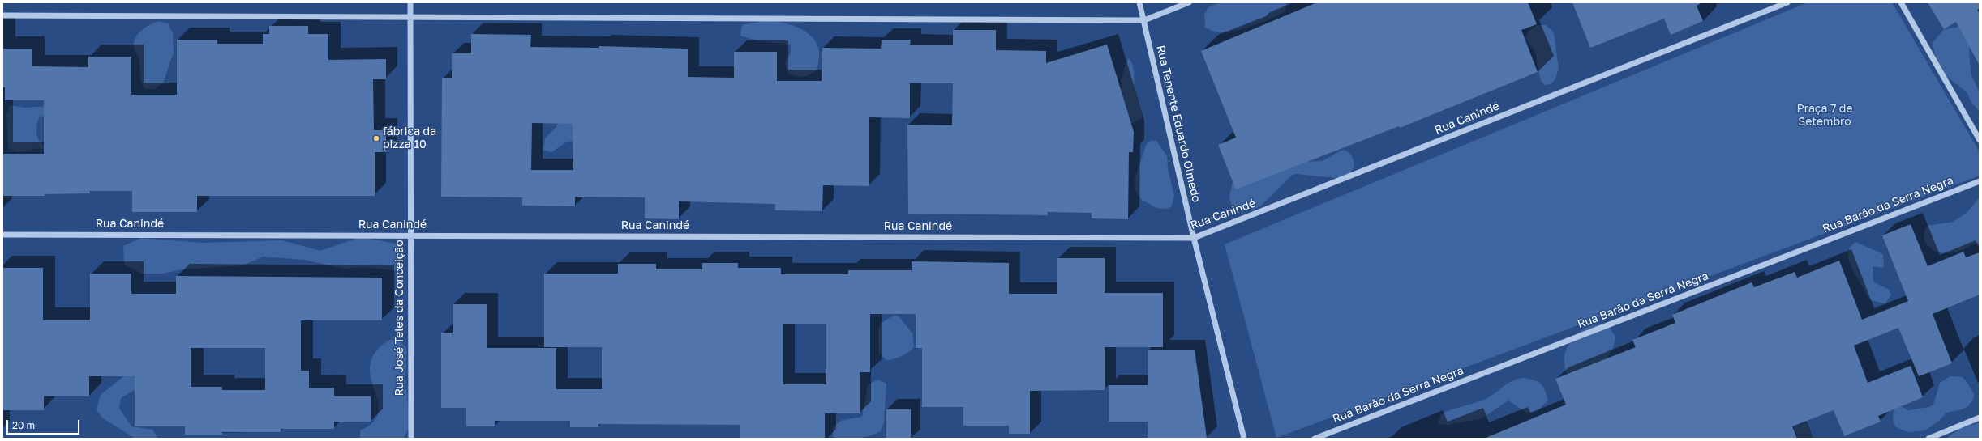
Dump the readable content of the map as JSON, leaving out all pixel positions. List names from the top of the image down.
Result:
{
  "streets": {
    "street": [
      "Rua Canindé",
      "Rua Tenente Eduardo Olmedo",
      "Rua Barão da Serra Negra",
      "Rua José Teles da Conceição"
    ]
  },
  "crossings": [
    ["Rua Canindé", "Rua Tenente Eduardo Olmedo"],
    ["Rua Canindé", "Rua José Teles da Conceição"]
  ],
  "parks": ["Praça 7 de Setembro"],
  "places": ["fábrica da pizza 10"],
  "scale_bar": "20 m"
}
